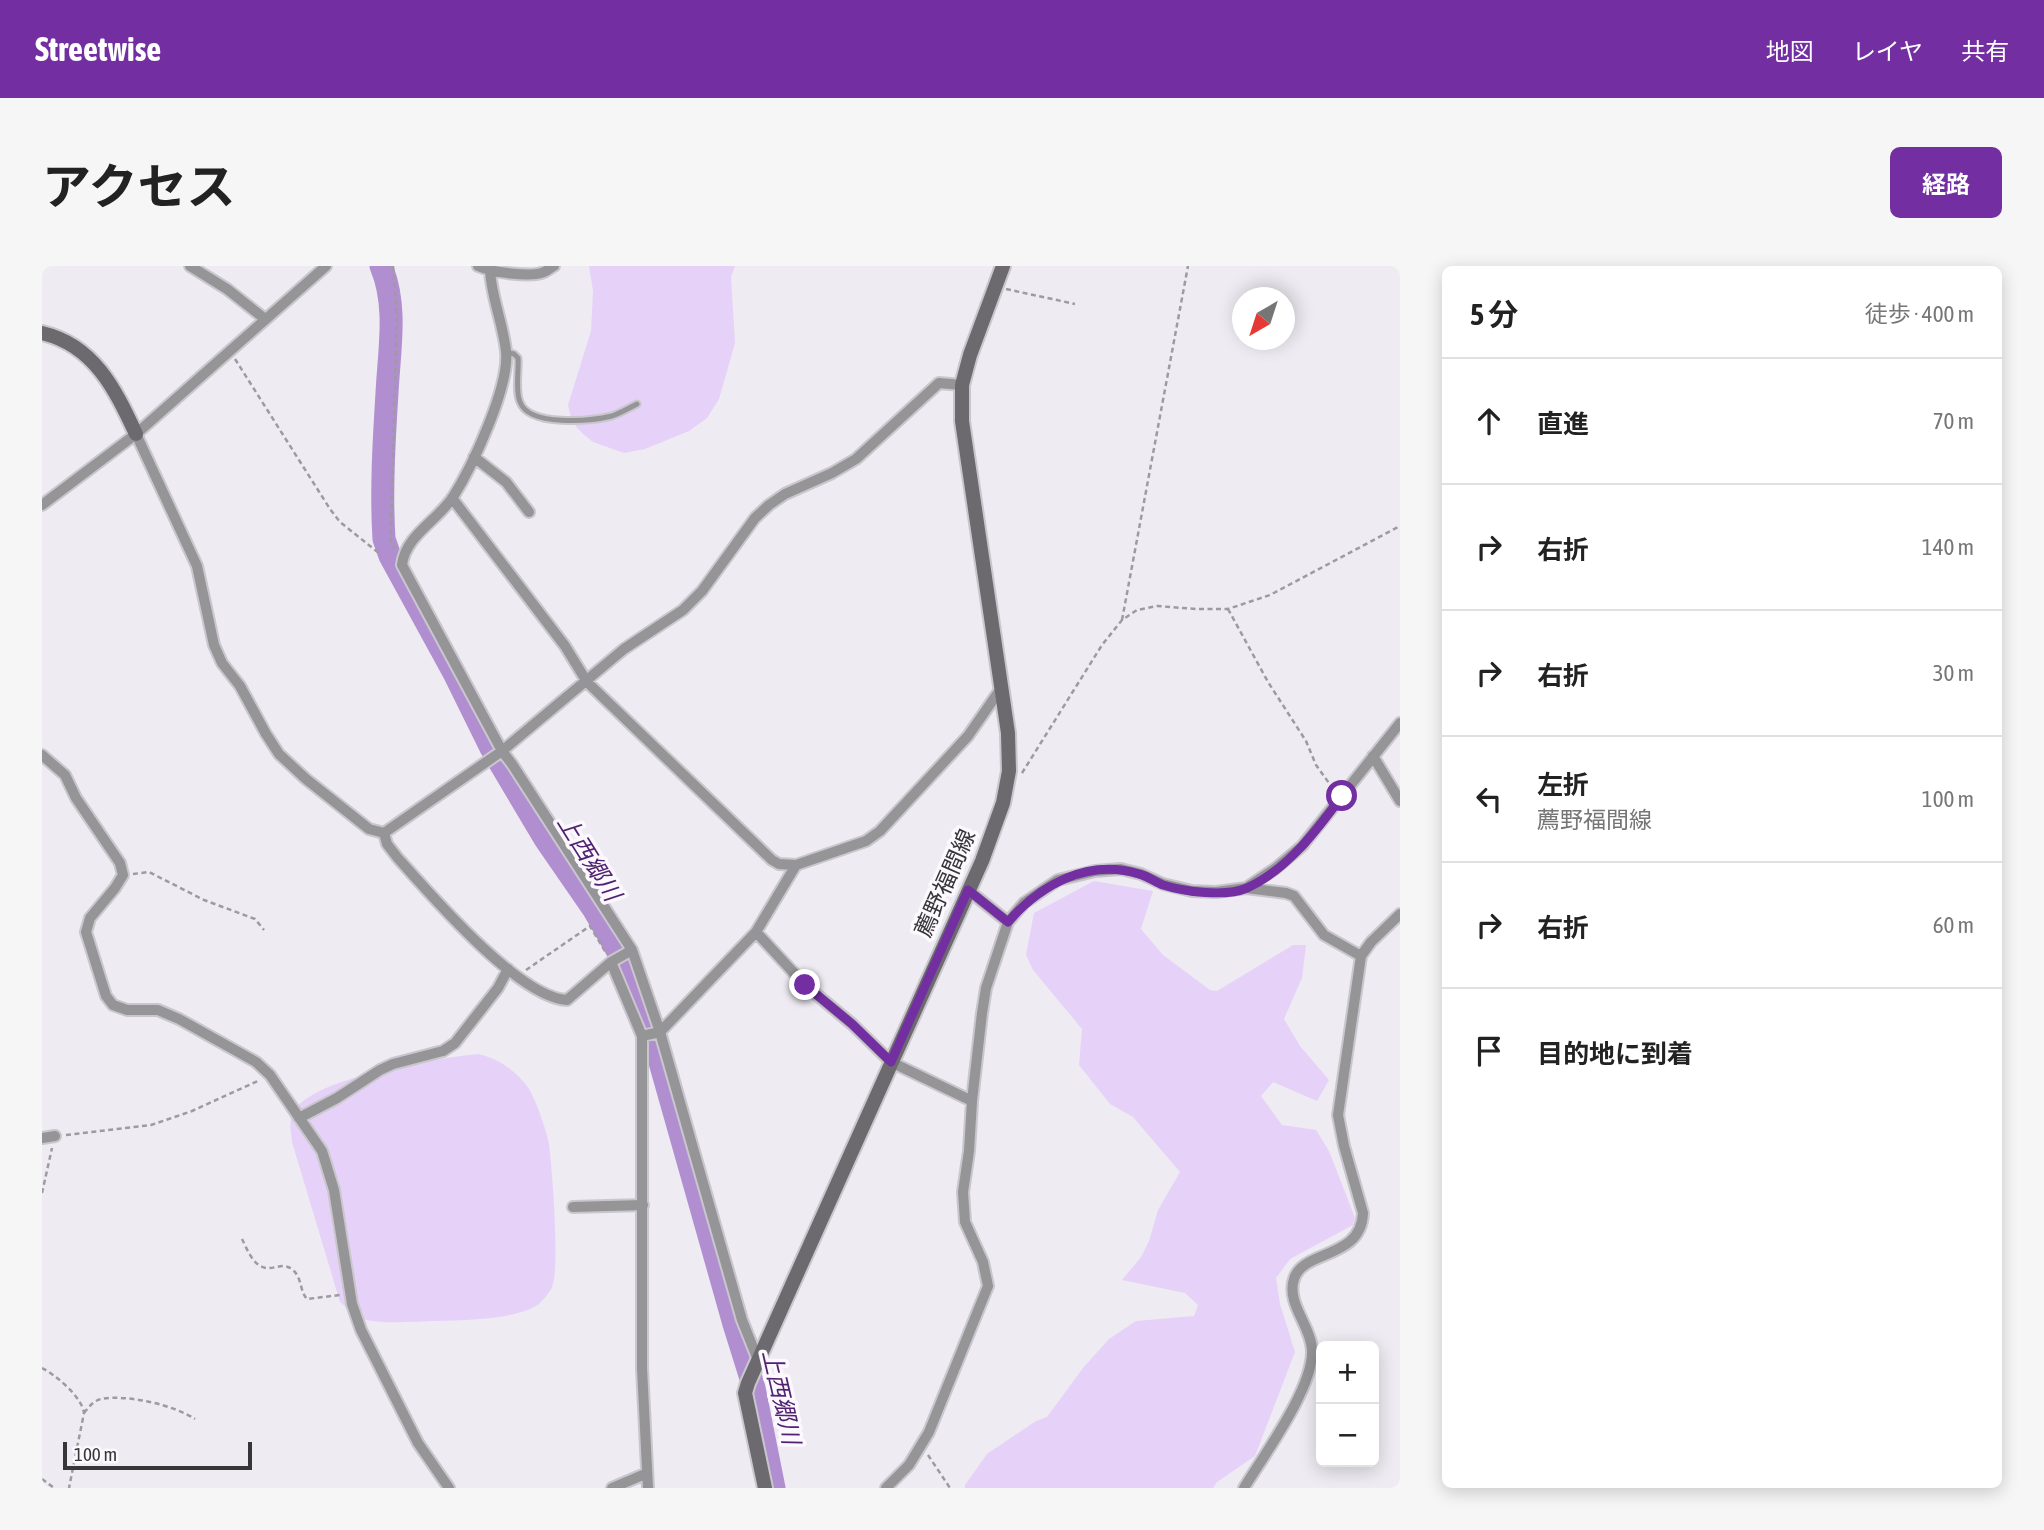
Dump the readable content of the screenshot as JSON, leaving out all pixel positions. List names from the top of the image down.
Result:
{
  "streets": {
    "main road": ["薦野福間線"]
  },
  "water": ["上西郷川"],
  "scale_bar": "100 m",
  "north": "bottom left",
  "page": {
    "header": "Streetwise",
    "nav": ["地図", "レイヤ", "共有"],
    "title": "アクセス",
    "buttons": "経路",
    "heading": ["5 分", "徒歩 · 400 m"],
    "list": [
      ["直進", "70 m"],
      ["右折", "140 m"],
      ["右折", "30 m"],
      ["左折", "薦野福間線", "100 m"],
      ["右折", "60 m"],
      "目的地に到着"
    ],
    "map_buttons": ["+", "−"],
    "scale": "100 m"
  }
}
